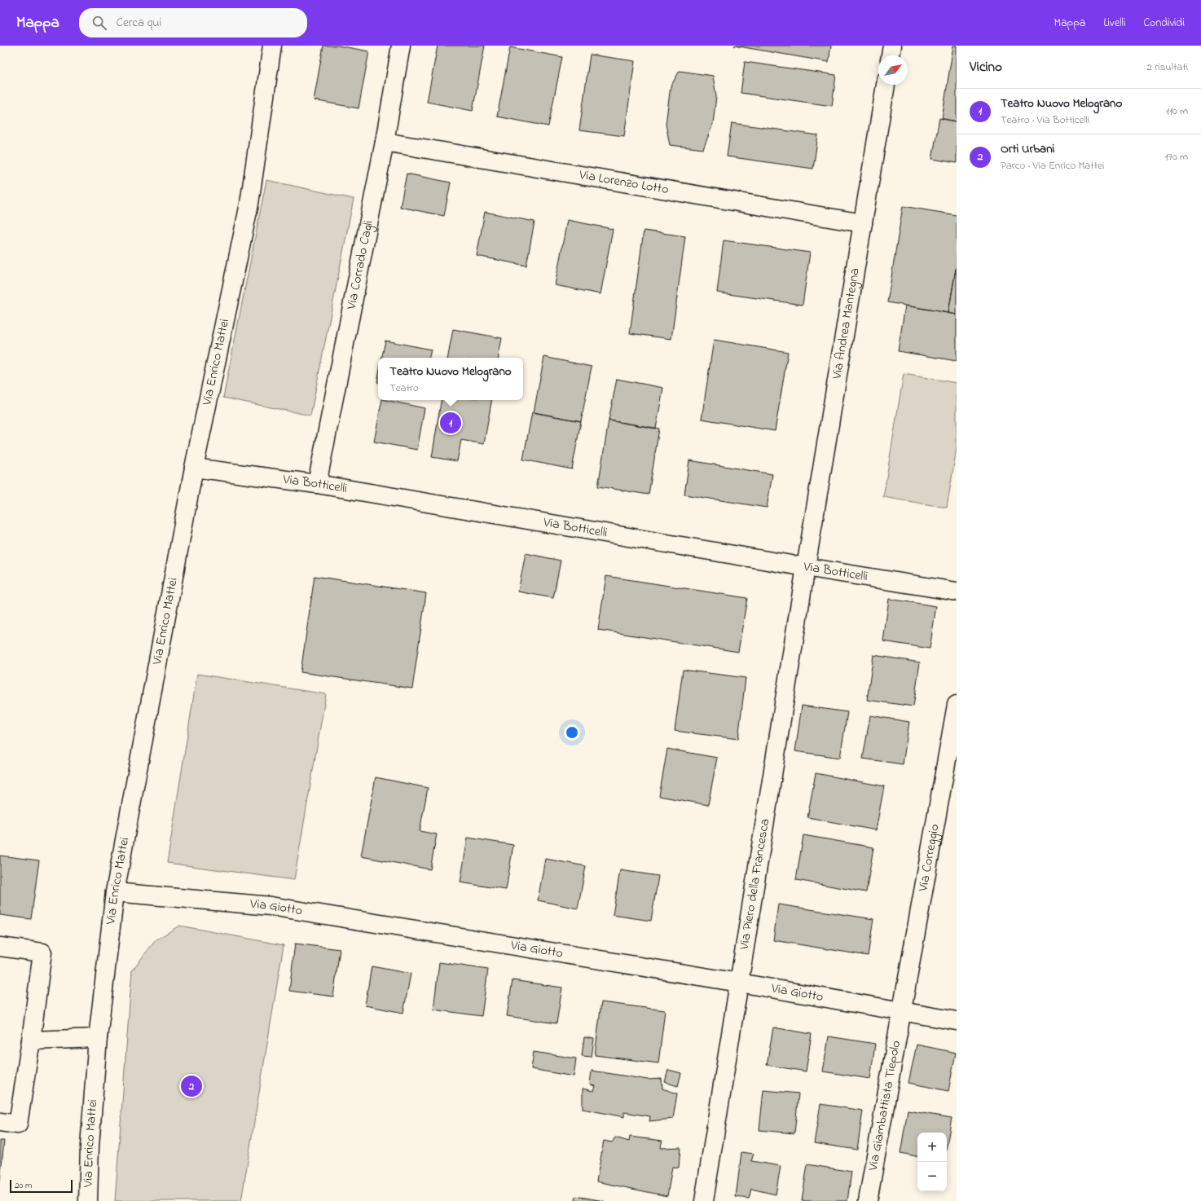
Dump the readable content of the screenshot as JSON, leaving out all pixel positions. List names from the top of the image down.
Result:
{
  "streets": {
    "street": [
      "Via Lorenzo Lotto",
      "Via Corrado Cagli",
      "Via Andrea Mantegna",
      "Via Enrico Mattei",
      "Via Botticelli",
      "Via Correggio",
      "Via Piero della Francesca",
      "Via Giotto",
      "Via Giambattista Tiepolo"
    ]
  },
  "crossings": [
    ["Via Lorenzo Lotto", "Via Corrado Cagli"],
    ["Via Lorenzo Lotto", "Via Andrea Mantegna"],
    ["Via Corrado Cagli", "Via Botticelli"],
    ["Via Andrea Mantegna", "Via Botticelli"],
    ["Via Andrea Mantegna", "Via Piero della Francesca"],
    ["Via Enrico Mattei", "Via Botticelli"],
    ["Via Enrico Mattei", "Via Giotto"],
    ["Via Botticelli", "Via Piero della Francesca"],
    ["Via Correggio", "Via Giotto"],
    ["Via Correggio", "Via Giambattista Tiepolo"],
    ["Via Piero della Francesca", "Via Giotto"],
    ["Via Giotto", "Via Giambattista Tiepolo"]
  ],
  "scale_bar": "20 m",
  "north": "top right",
  "page": {
    "header": "Mappa",
    "search": "Cerca qui",
    "nav": ["Mappa", "Livelli", "Condividi"],
    "heading": ["Vicino", "2 risultati"],
    "list": [
      {
        "mark": "1",
        "name": "Teatro Nuovo Melograno",
        "note": "Teatro · Via Botticelli",
        "value": "110 m"
      },
      {
        "mark": "2",
        "name": "Orti Urbani",
        "note": "Parco · Via Enrico Mattei",
        "value": "170 m"
      }
    ],
    "popup": ["Teatro Nuovo Melograno", "Teatro"],
    "pins": ["1", "2"],
    "map_buttons": ["+", "−"],
    "scale": "20 m"
  }
}
